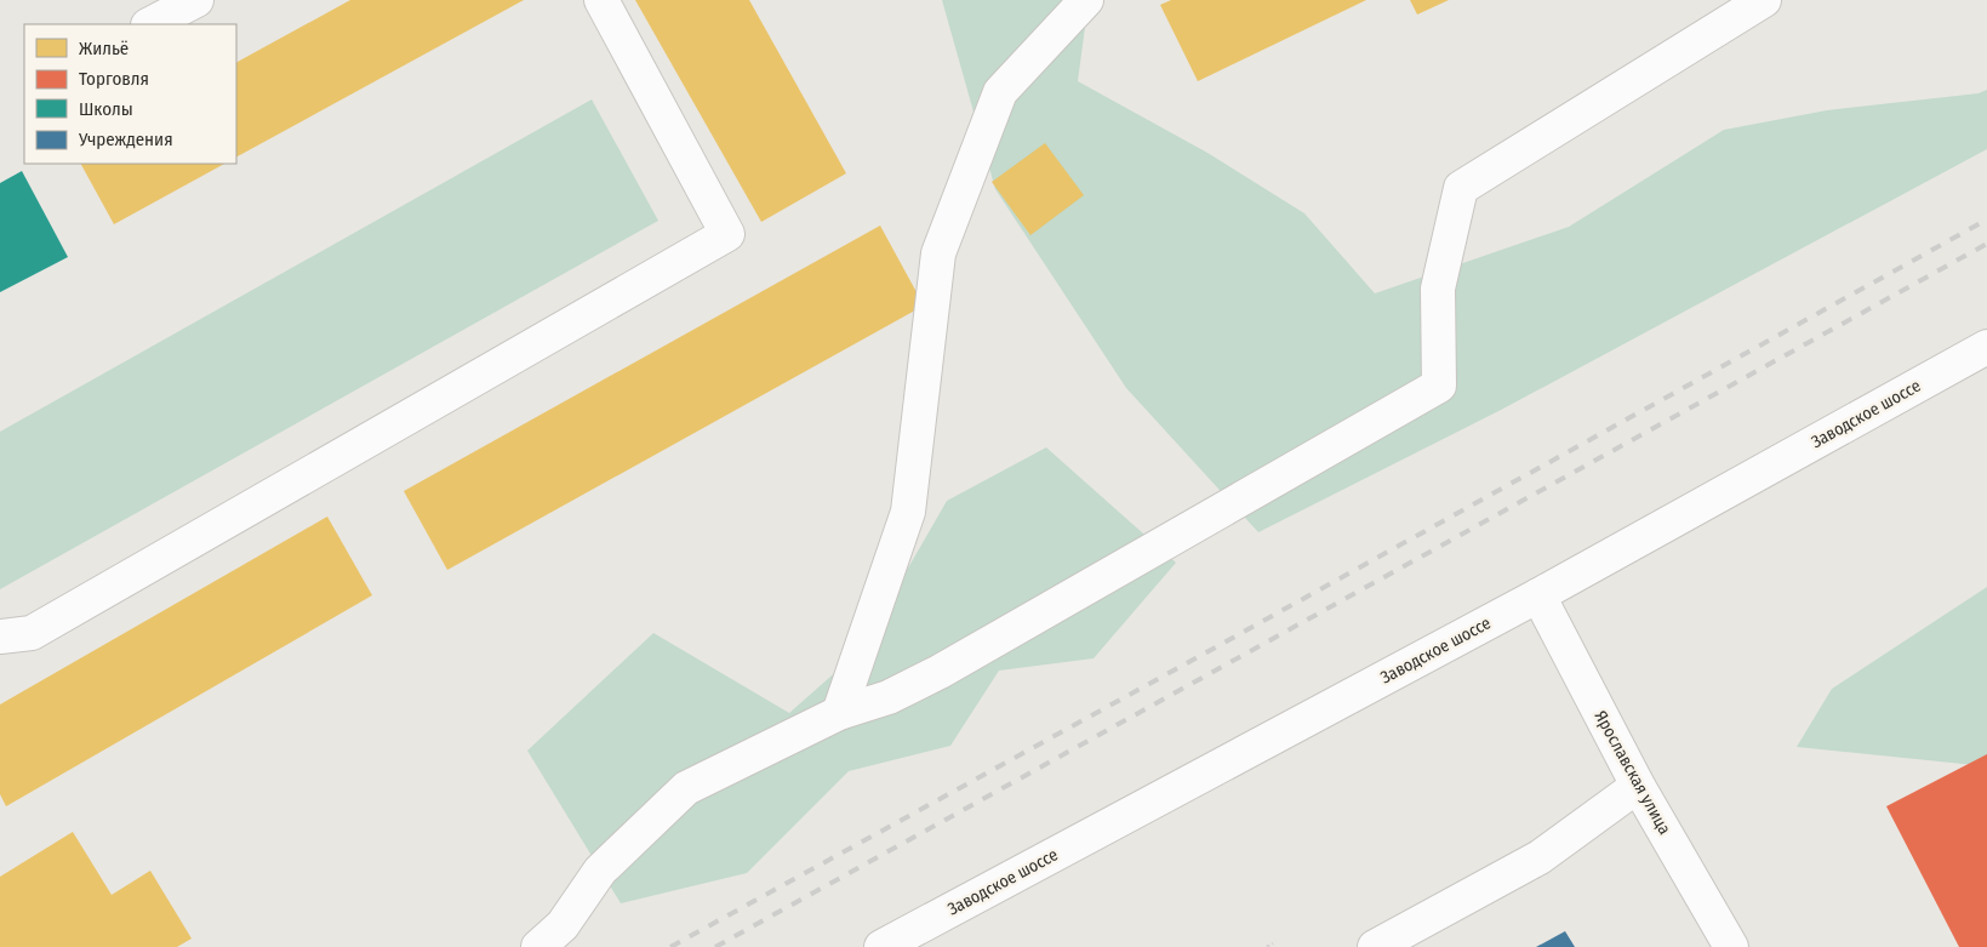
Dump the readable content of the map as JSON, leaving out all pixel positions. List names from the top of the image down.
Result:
{
  "streets": {
    "main road": ["Заводское шоссе", "Ярославская улица"]
  },
  "crossings": [
    ["Заводское шоссе", "Ярославская улица"]
  ],
  "legend": [
    "Жильё",
    "Торговля",
    "Школы",
    "Учреждения"
  ]
}
